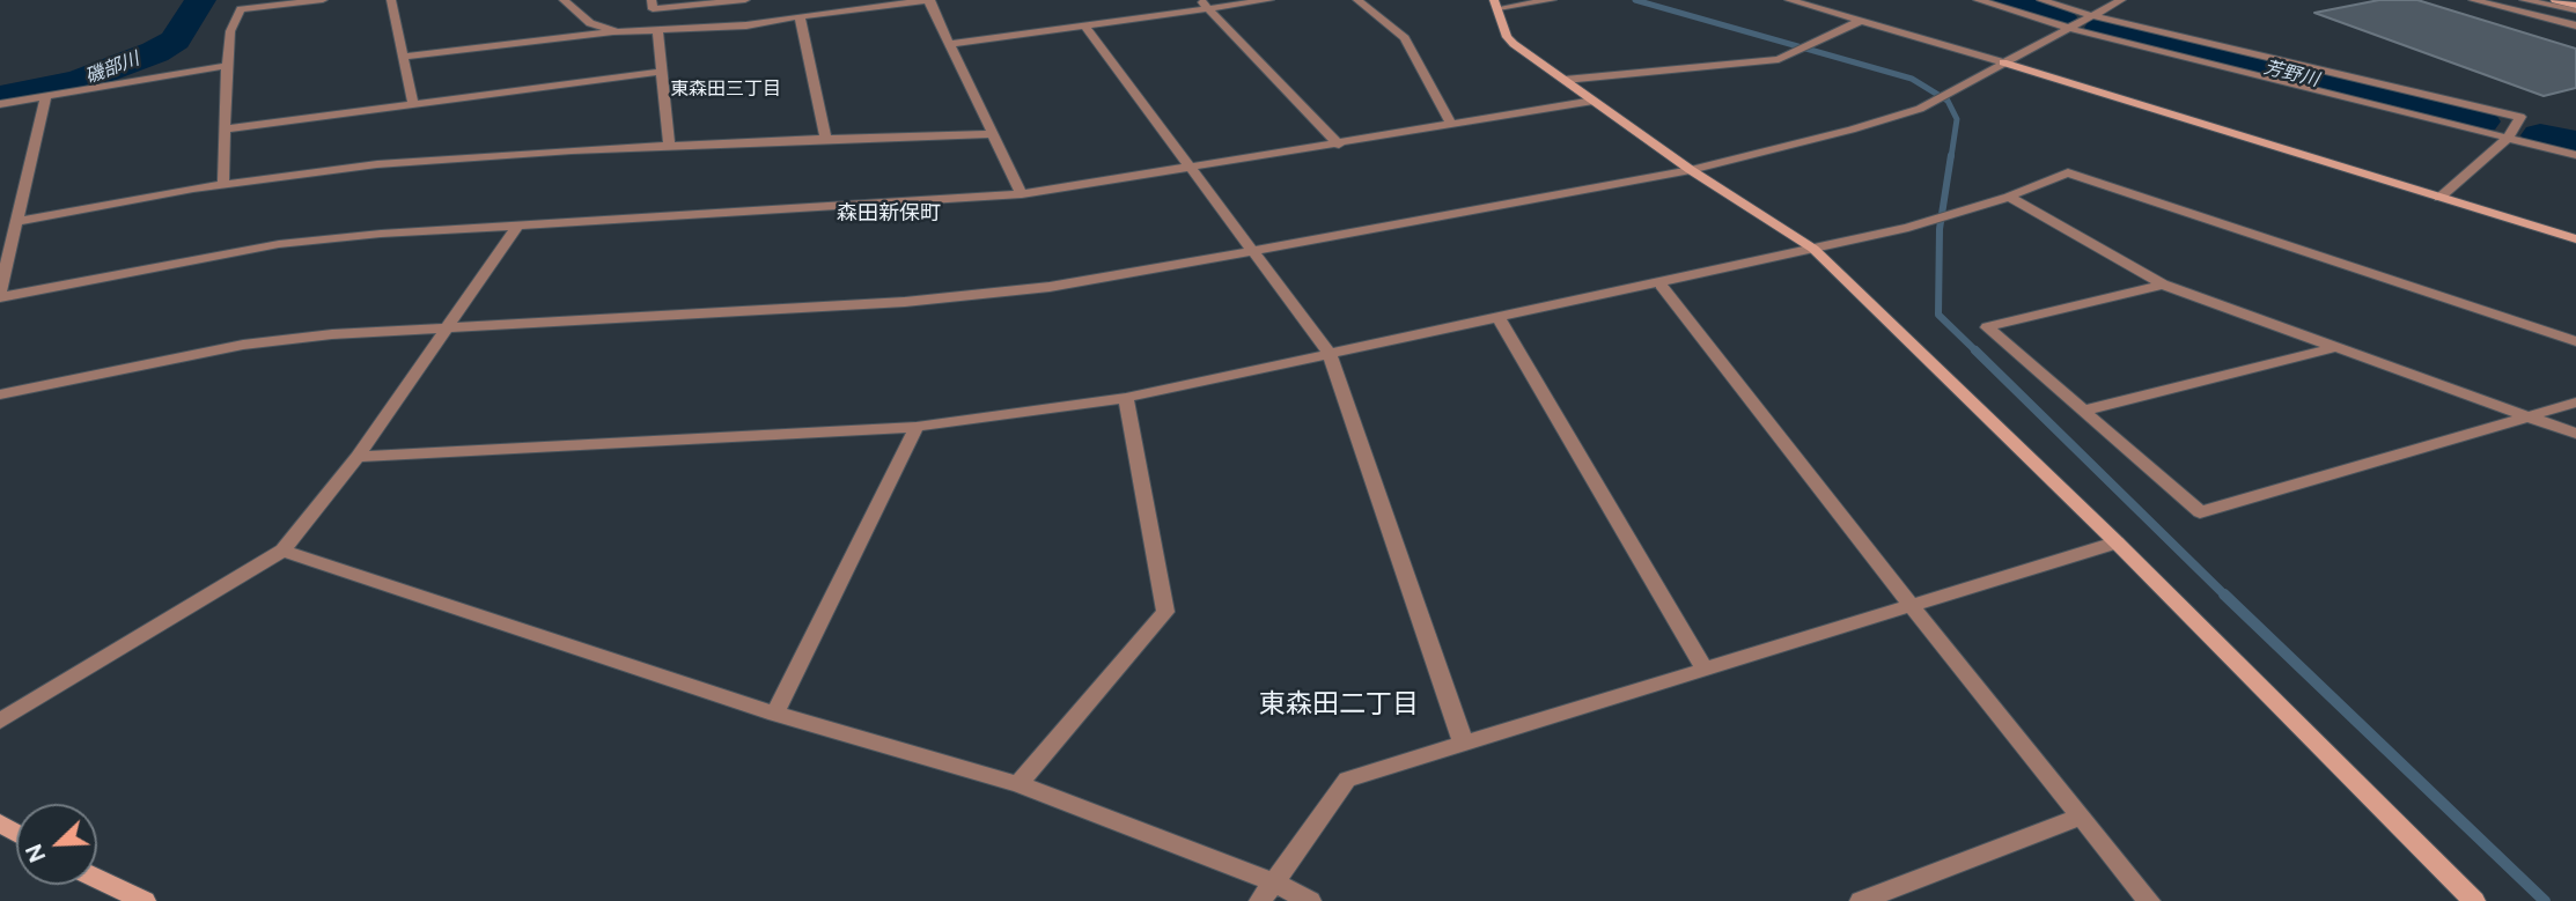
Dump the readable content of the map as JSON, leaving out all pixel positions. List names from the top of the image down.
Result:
{
  "districts": ["東森田三丁目", "森田新保町", "東森田二丁目"],
  "water": ["磯部川", "芳野川"],
  "north": "bottom left"
}
